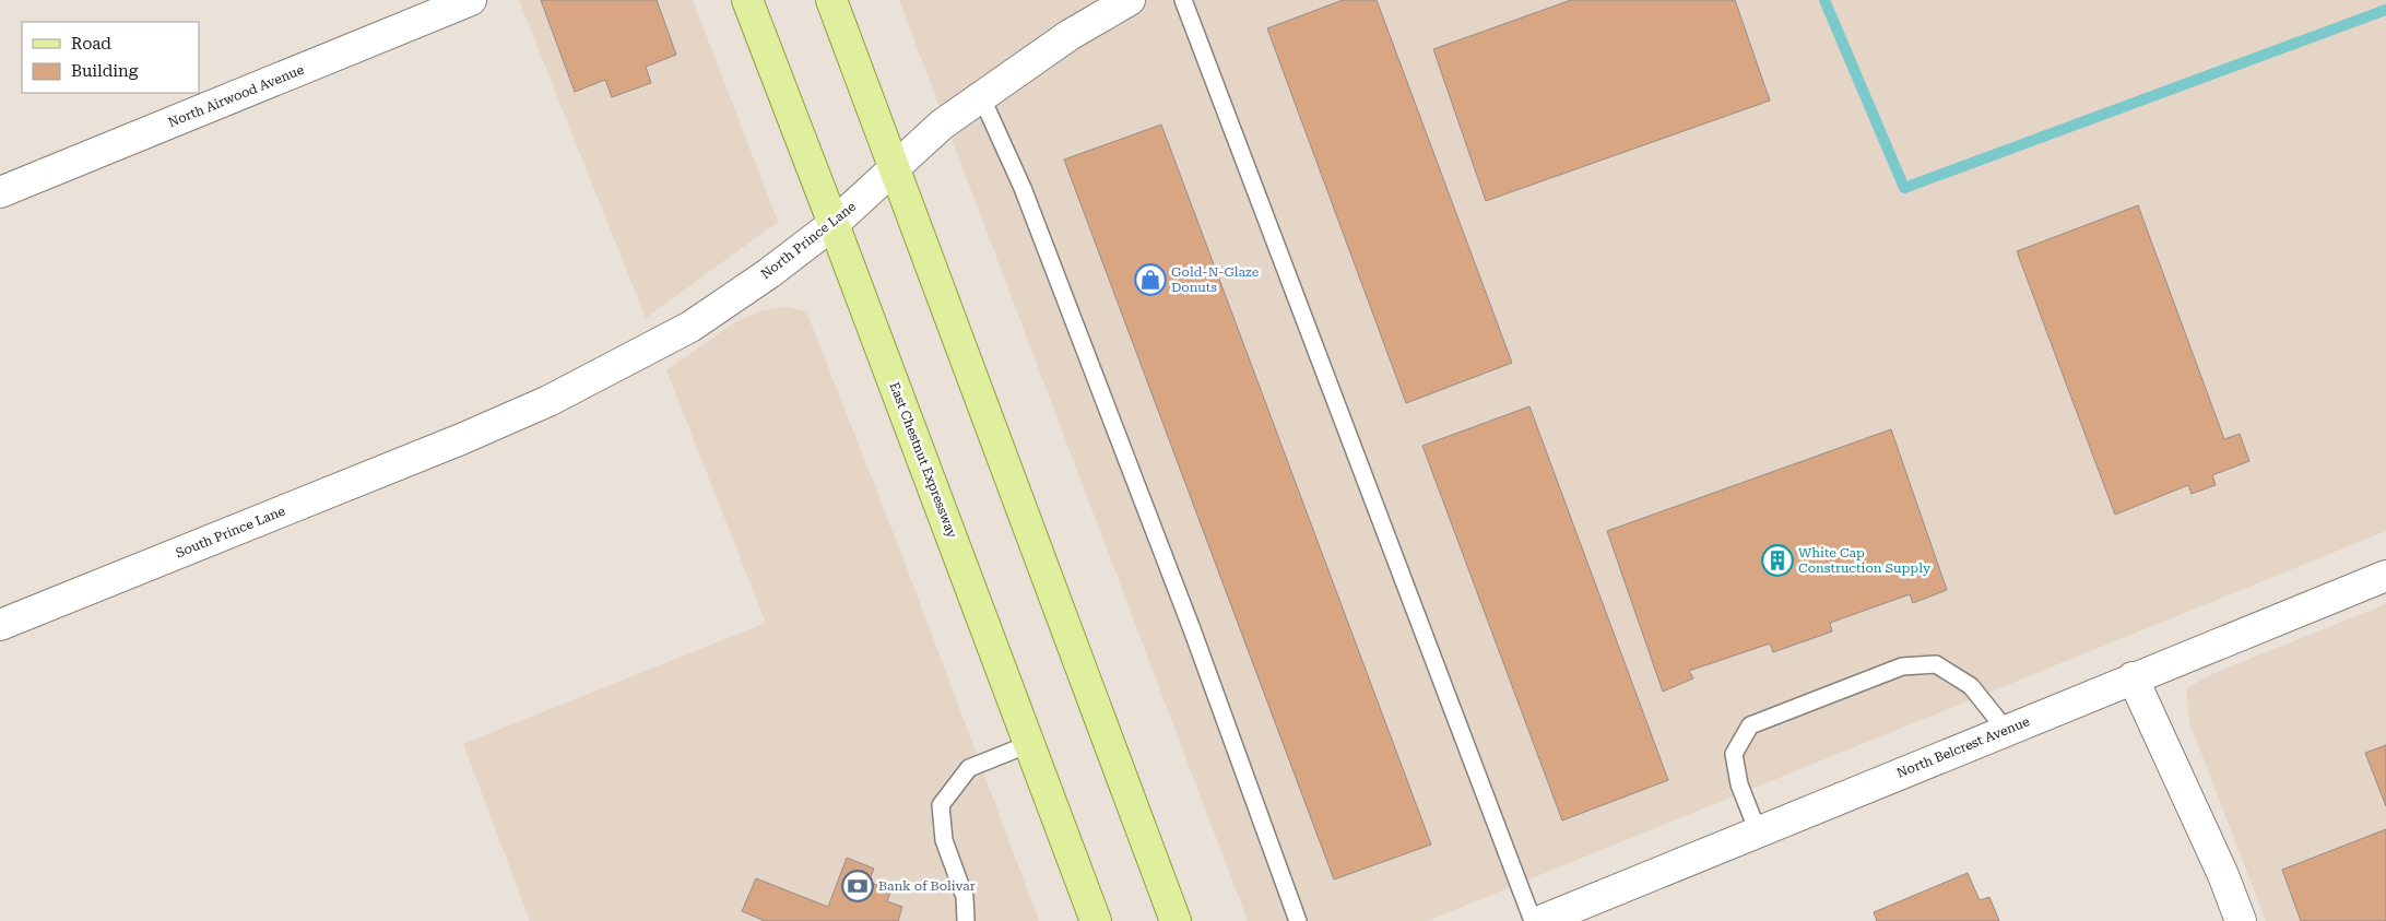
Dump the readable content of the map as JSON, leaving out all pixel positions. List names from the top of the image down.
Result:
{
  "streets": {
    "main road": ["East Chestnut Expressway"],
    "street": [
      "North Airwood Avenue",
      "North Prince Lane",
      "South Prince Lane",
      "North Belcrest Avenue"
    ]
  },
  "crossings": [
    ["North Prince Lane", "East Chestnut Expressway"],
    ["North Prince Lane", "South Prince Lane"]
  ],
  "places": {
    "shop": ["Gold-N-Glaze Donuts"],
    "building": ["White Cap Construction Supply"],
    "bank": ["Bank of Bolivar"]
  },
  "legend": ["Road", "Building"]
}
